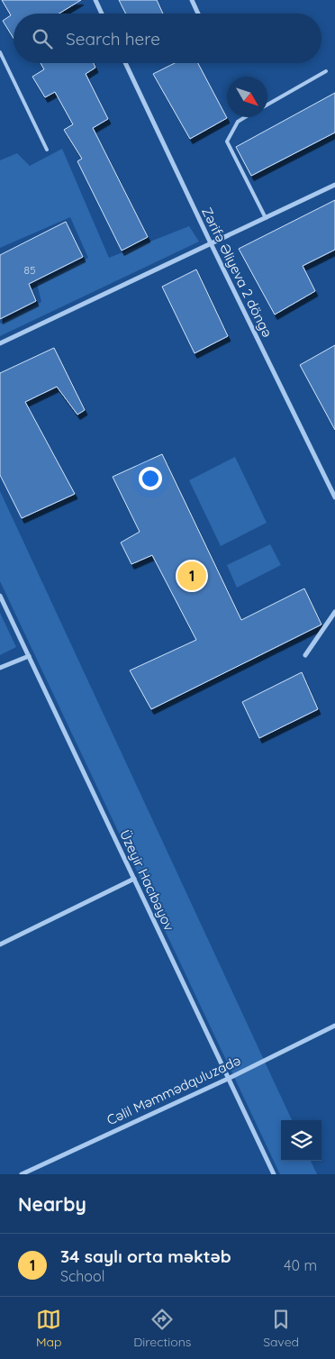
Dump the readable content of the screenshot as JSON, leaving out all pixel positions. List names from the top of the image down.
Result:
{
  "streets": {
    "street": ["Zərifə Əliyeva 2 döngə", "Üzeyir Hacıbəyov", "Cəlil Məmmədquluzadə"]
  },
  "crossings": [
    ["Üzeyir Hacıbəyov", "Cəlil Məmmədquluzadə"]
  ],
  "house_numbers": ["85"],
  "north": "bottom right",
  "page": {
    "search": "Search here",
    "pins": "1",
    "heading": "Nearby",
    "list": [
      {
        "mark": "1",
        "name": "34 saylı orta məktəb",
        "note": "School",
        "value": "40 m"
      }
    ],
    "nav": ["Map", "Directions", "Saved"]
  }
}
